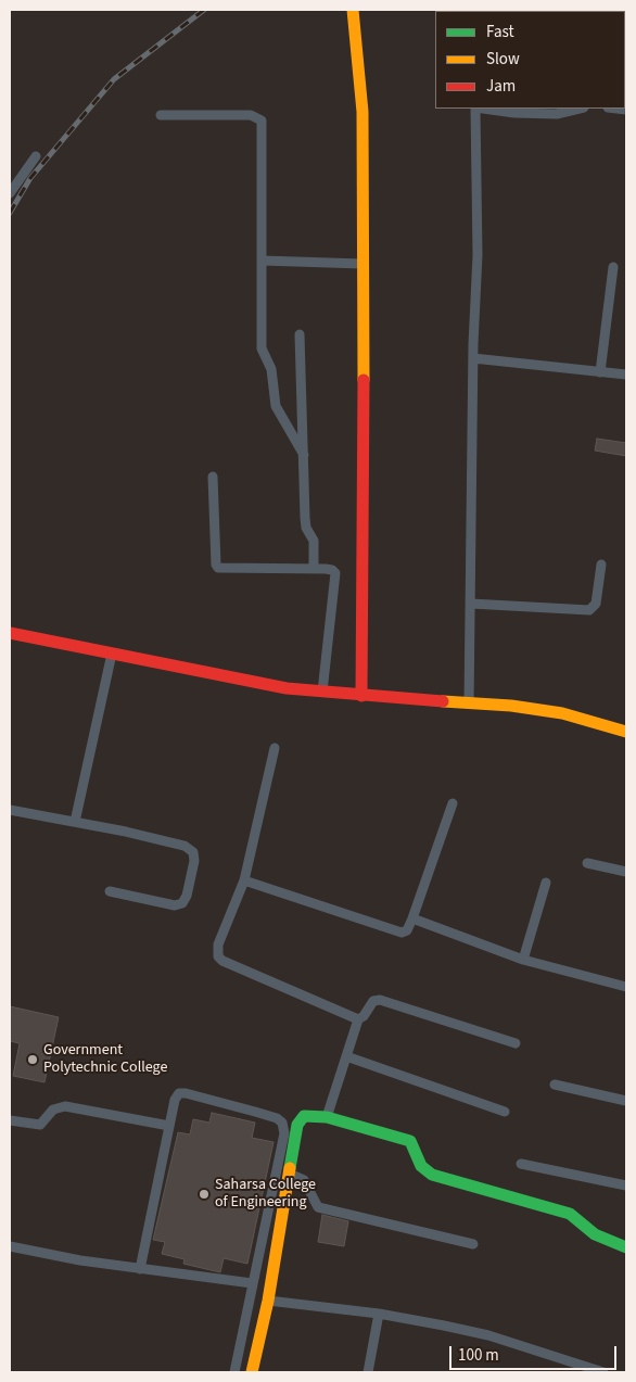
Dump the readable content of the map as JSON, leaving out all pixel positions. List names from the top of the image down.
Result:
{
  "places": ["Government Polytechnic College", "Saharsa College of Engineering"],
  "legend": ["Fast", "Slow", "Jam"],
  "scale_bar": "100 m"
}
